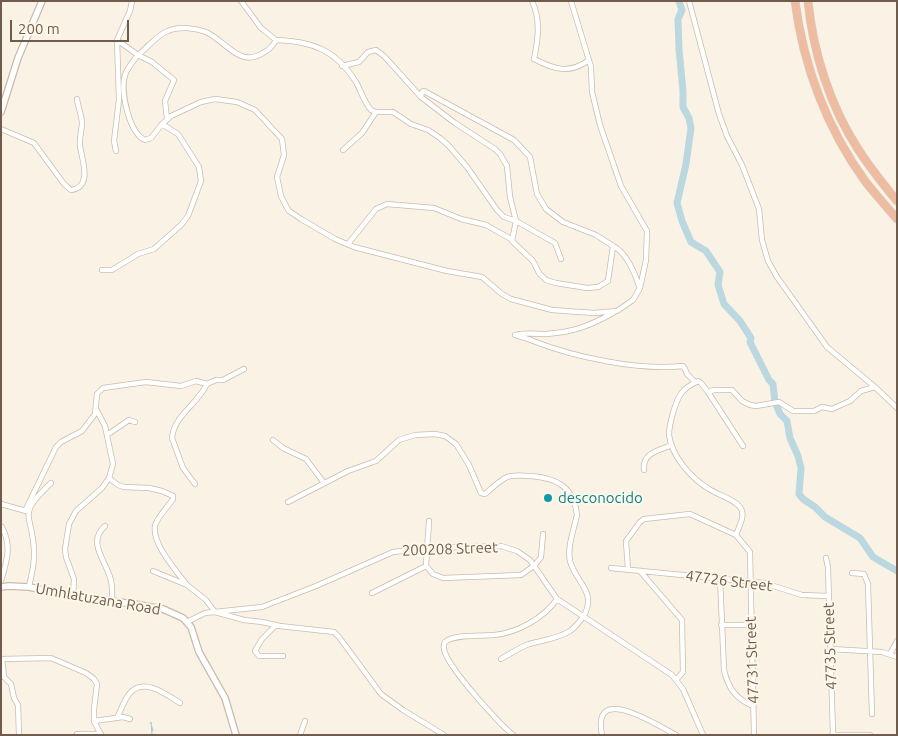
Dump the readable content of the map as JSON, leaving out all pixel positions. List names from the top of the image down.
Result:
{
  "streets": {
    "street": [
      "200208 Street",
      "47726 Street",
      "Umhlatuzana Road",
      "47735 Street",
      "47731 Street"
    ]
  },
  "crossings": [
    ["200208 Street", "Umhlatuzana Road"],
    ["47726 Street", "47735 Street"],
    ["47726 Street", "47731 Street"]
  ],
  "places": ["desconocido"],
  "scale_bar": "200 m"
}
